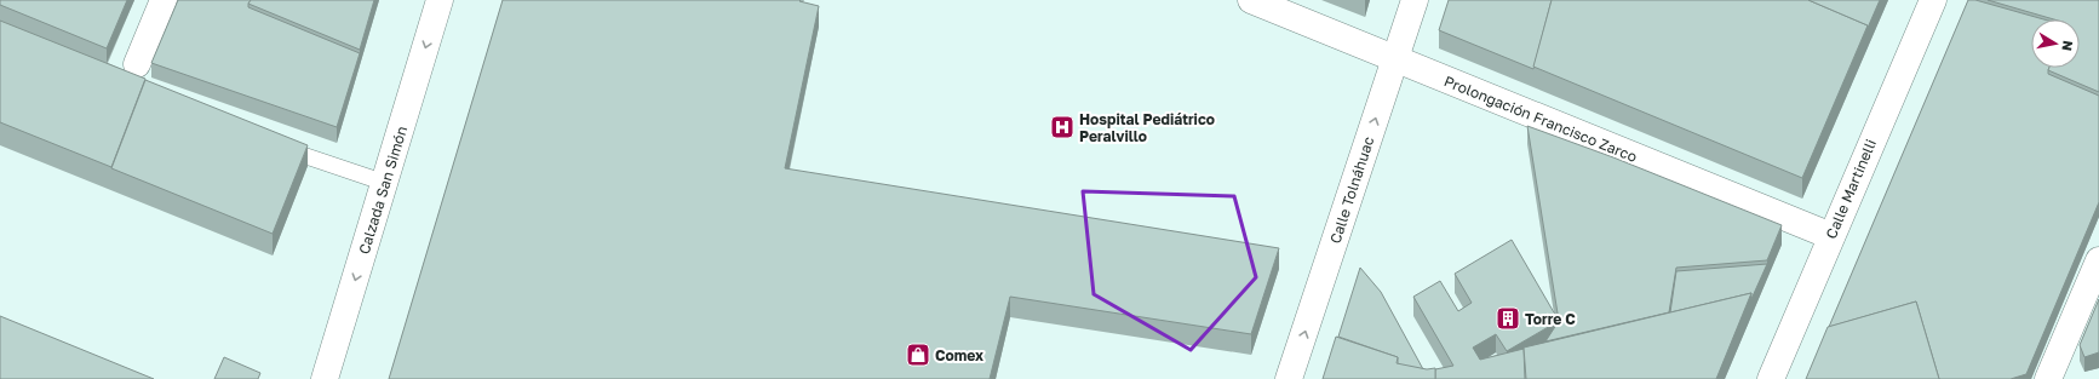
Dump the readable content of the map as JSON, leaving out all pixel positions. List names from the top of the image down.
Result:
{
  "streets": {
    "street": [
      "Prolongación Francisco Zarco",
      "Calle Martinelli",
      "Calzada San Simón",
      "Calle Tolnáhuac"
    ]
  },
  "crossings": [
    ["Prolongación Francisco Zarco", "Calle Martinelli"],
    ["Prolongación Francisco Zarco", "Calle Tolnáhuac"]
  ],
  "one_way": ["Calzada San Simón", "Calle Tolnáhuac"],
  "places": {
    "hospital": ["Hospital Pediátrico Peralvillo"],
    "building": ["Torre C"],
    "shop": ["Comex"]
  },
  "north": "right"
}
